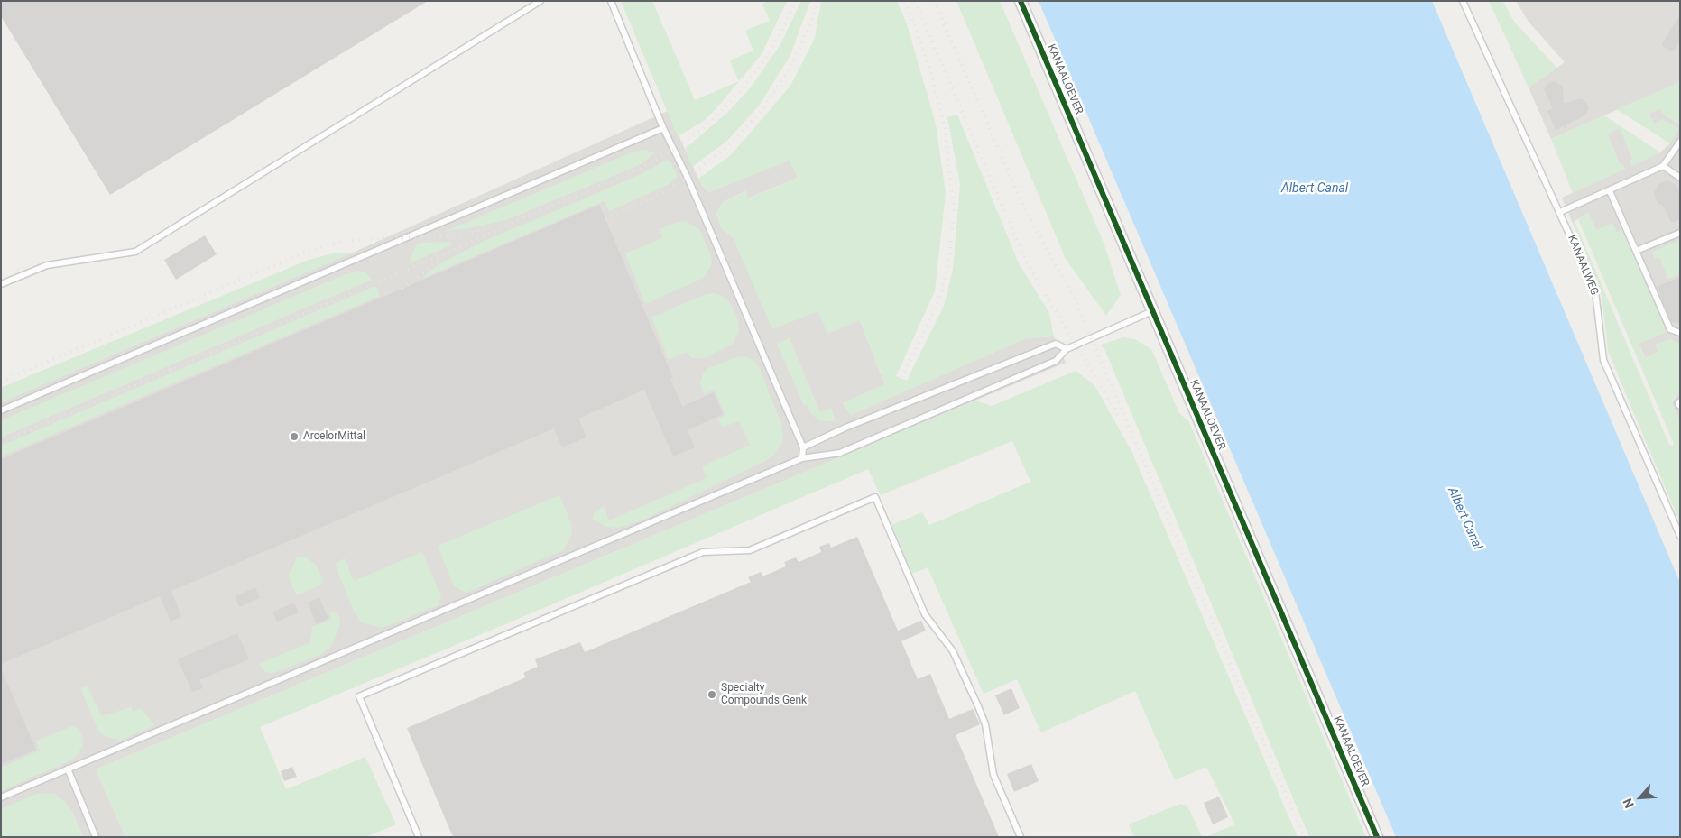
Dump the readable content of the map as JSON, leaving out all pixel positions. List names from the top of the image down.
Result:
{
  "streets": {
    "street": ["KANAALOEVER"],
    "lane": ["KANAALWEG"]
  },
  "water": ["Albert Canal"],
  "places": ["ArcelorMittal", "Specialty Compounds Genk"],
  "north": "bottom left"
}
